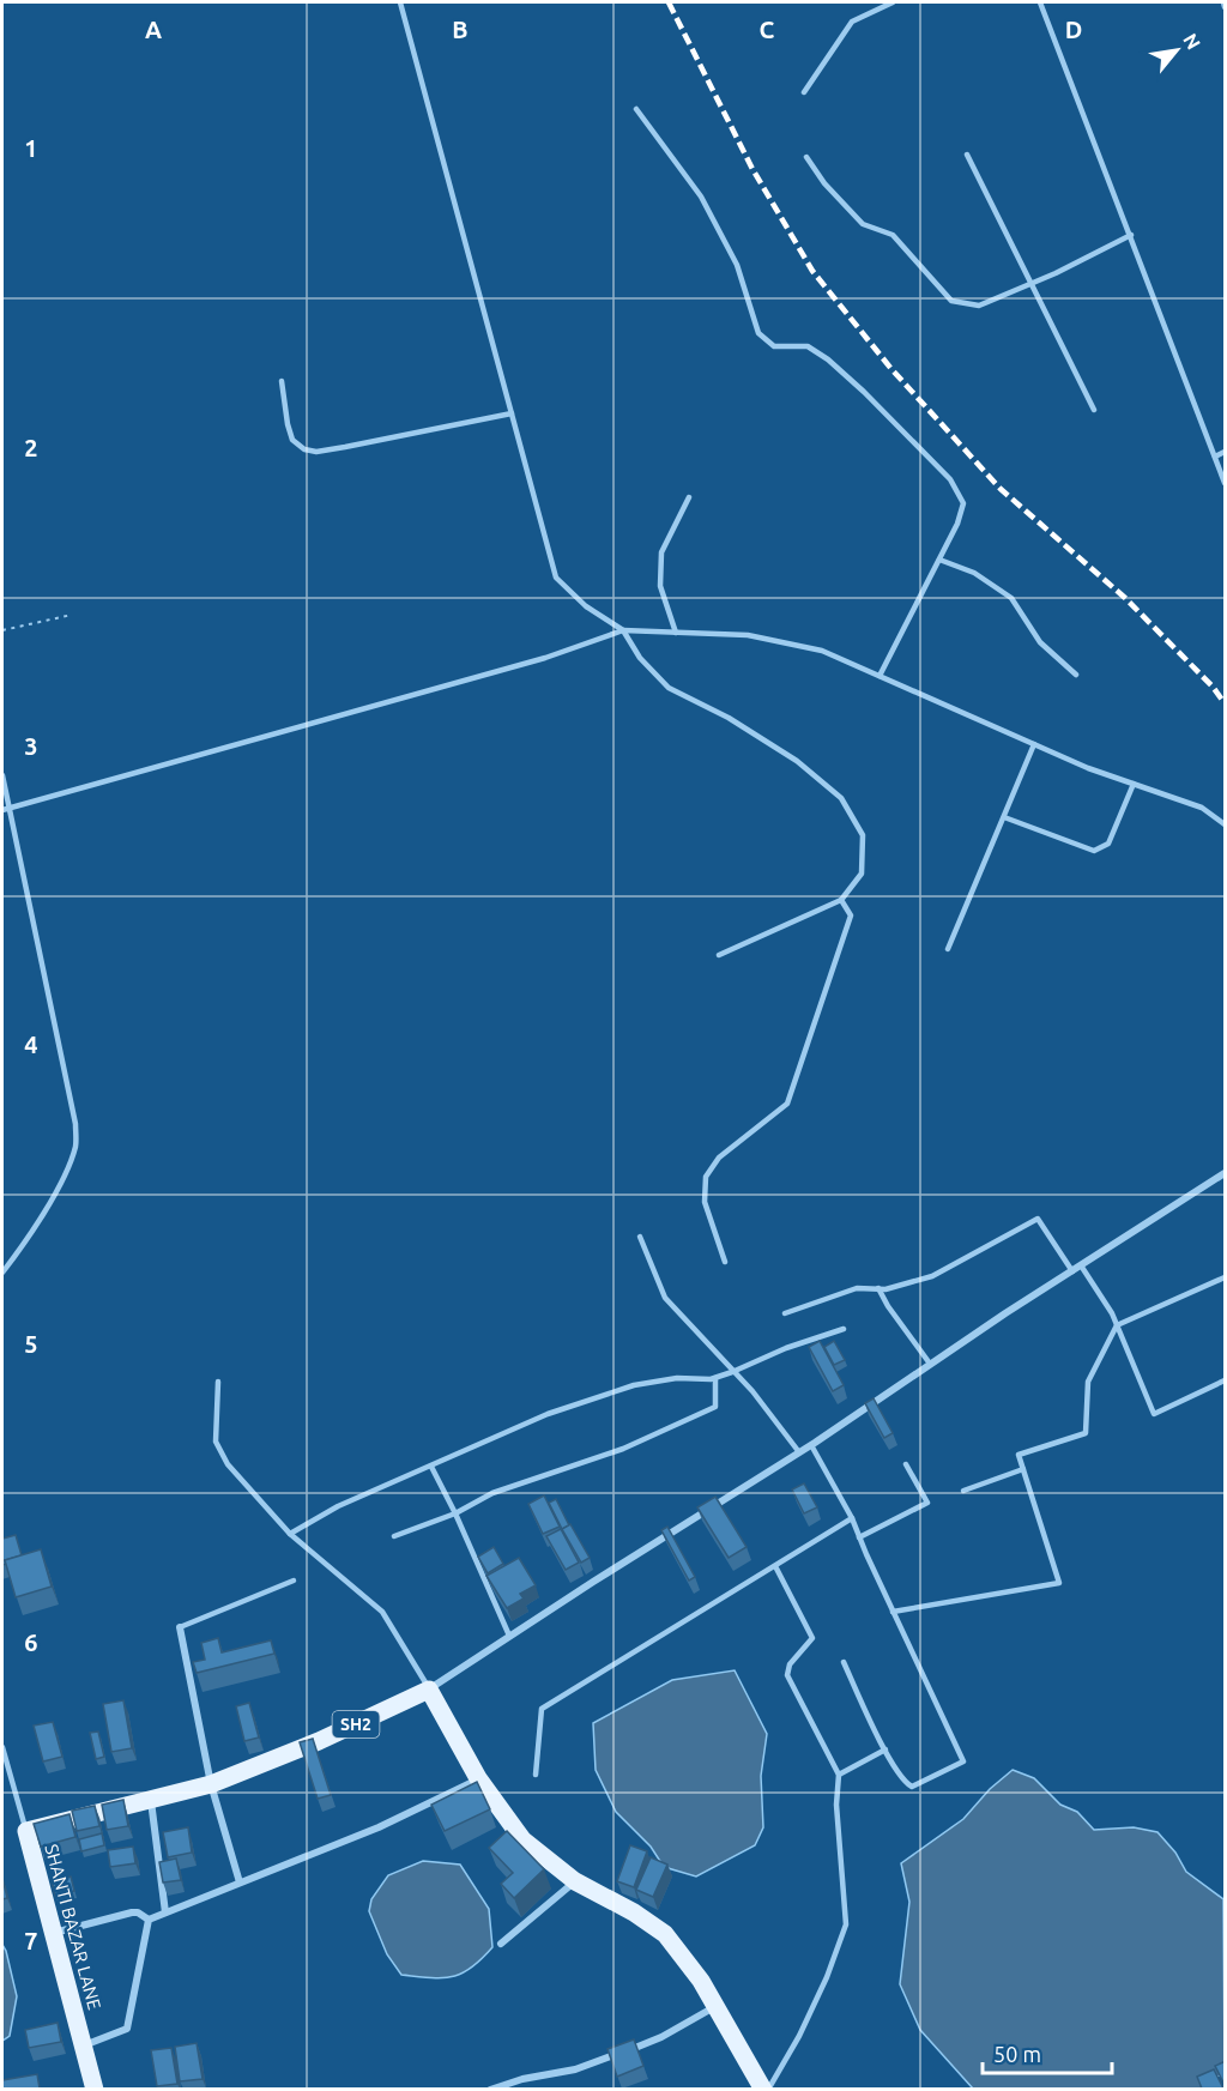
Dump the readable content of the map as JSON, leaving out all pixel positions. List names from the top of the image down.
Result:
{
  "streets": {
    "main road": ["SH2", "SHANTI BAZAR LANE"]
  },
  "scale_bar": "50 m",
  "north": "top right",
  "grid": {
    "columns": [
      "A",
      "B",
      "C",
      "D"
    ],
    "rows": [
      "1",
      "2",
      "3",
      "4",
      "5",
      "6",
      "7"
    ]
  }
}
